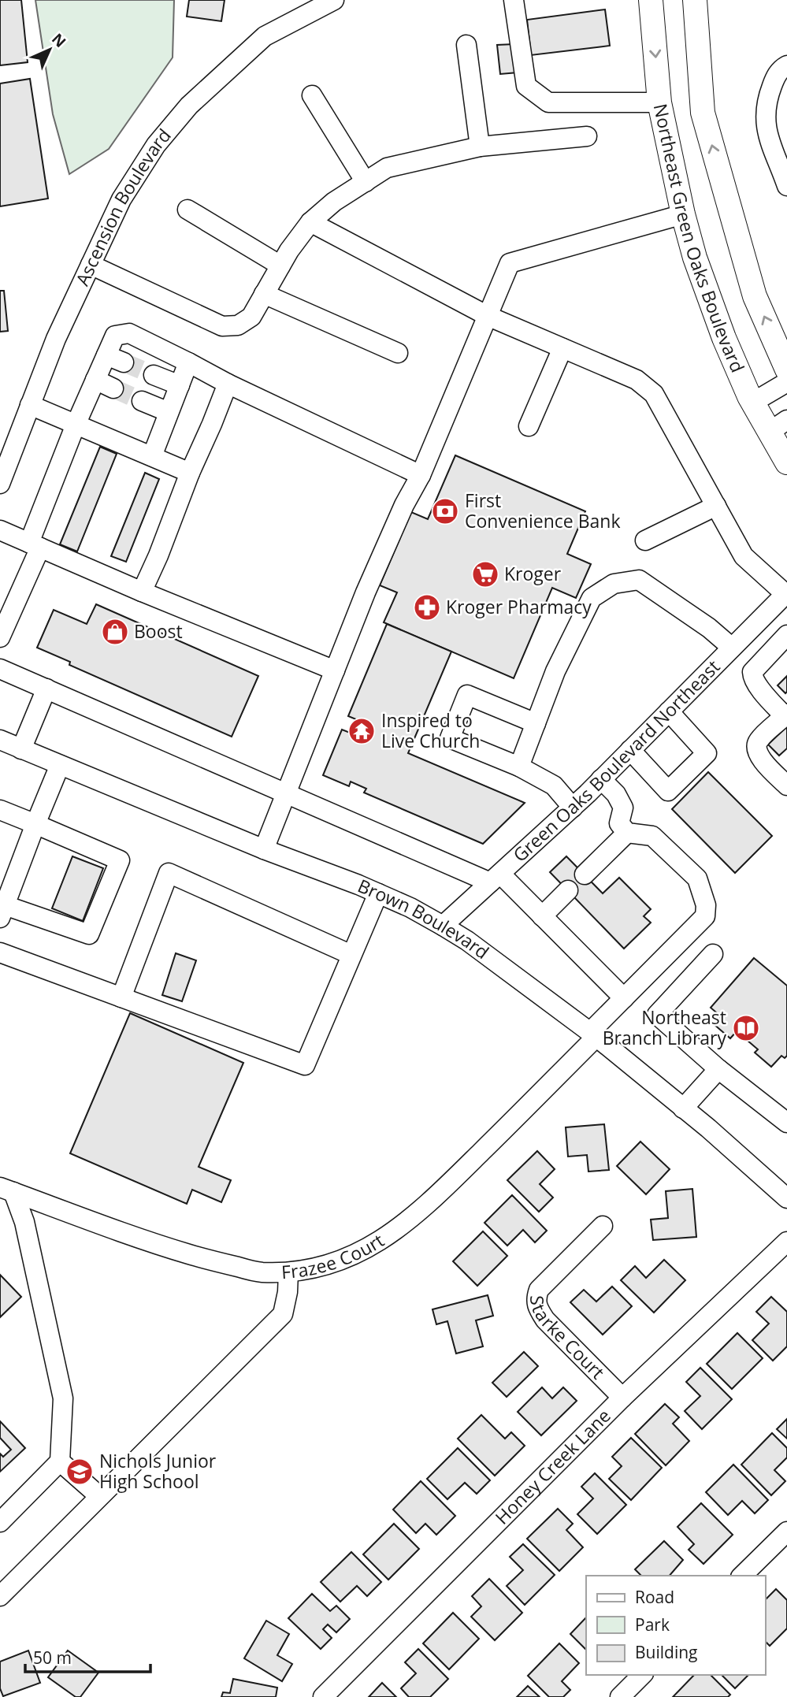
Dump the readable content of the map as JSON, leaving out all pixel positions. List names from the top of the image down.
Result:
{
  "streets": {
    "main road": ["Northeast Green Oaks Boulevard"],
    "street": [
      "Ascension Boulevard",
      "Green Oaks Boulevard Northeast",
      "Brown Boulevard",
      "Frazee Court",
      "Starke Court",
      "Honey Creek Lane"
    ]
  },
  "crossings": [
    ["Green Oaks Boulevard Northeast", "Brown Boulevard"],
    ["Brown Boulevard", "Frazee Court"],
    ["Starke Court", "Honey Creek Lane"]
  ],
  "places": {
    "bank": ["First Convenience Bank"],
    "supermarket": ["Kroger"],
    "pharmacy": ["Kroger Pharmacy"],
    "shop": ["Boost"],
    "temple": ["Inspired to Live Church"],
    "library": ["Northeast Branch Library"],
    "school or university": ["Nichols Junior High School"]
  },
  "legend": ["Road", "Park", "Building"],
  "scale_bar": "50 m",
  "north": "top right"
}
